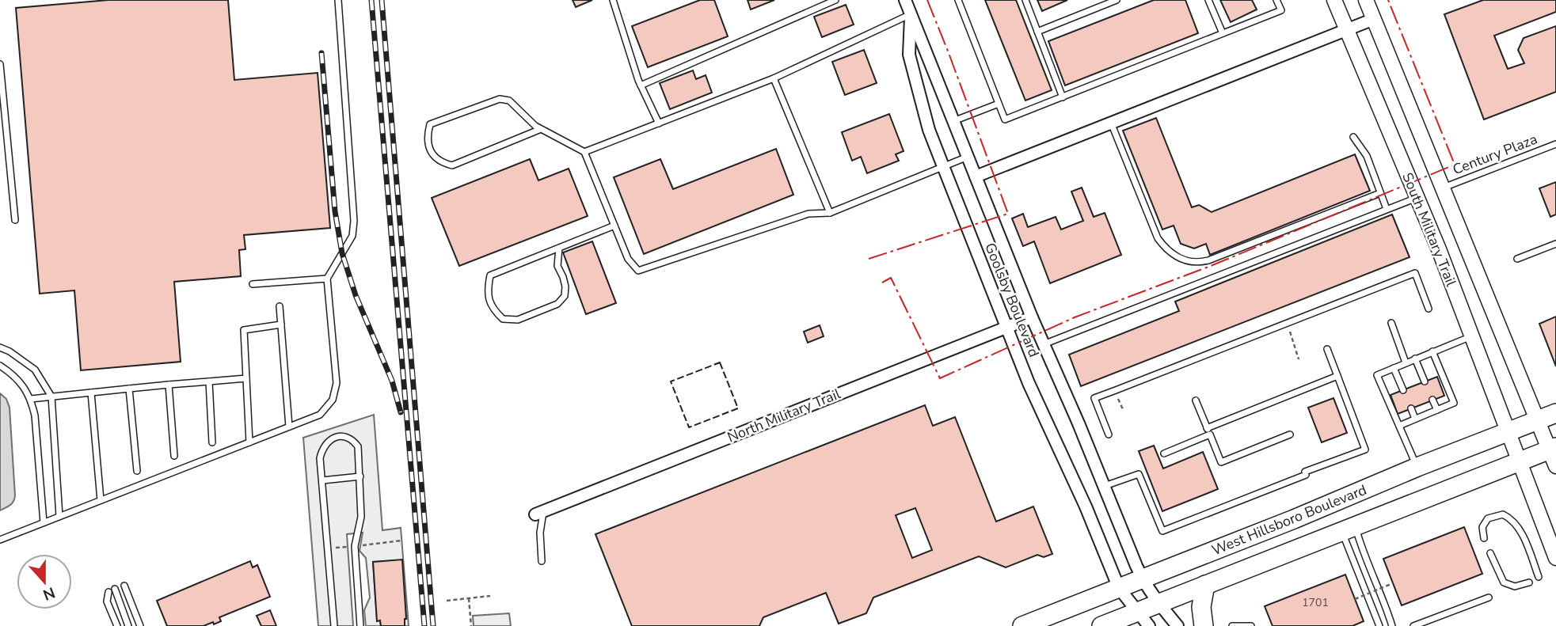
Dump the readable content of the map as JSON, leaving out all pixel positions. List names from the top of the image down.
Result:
{
  "streets": {
    "main road": ["West Hillsboro Boulevard"],
    "street": ["South Military Trail", "Goolsby Boulevard", "North Military Trail"],
    "lane": ["Century Plaza"]
  },
  "crossings": [
    ["Century Plaza", "South Military Trail"],
    ["South Military Trail", "West Hillsboro Boulevard"],
    ["Goolsby Boulevard", "North Military Trail"],
    ["Goolsby Boulevard", "West Hillsboro Boulevard"]
  ],
  "house_numbers": ["1701"],
  "north": "bottom"
}
